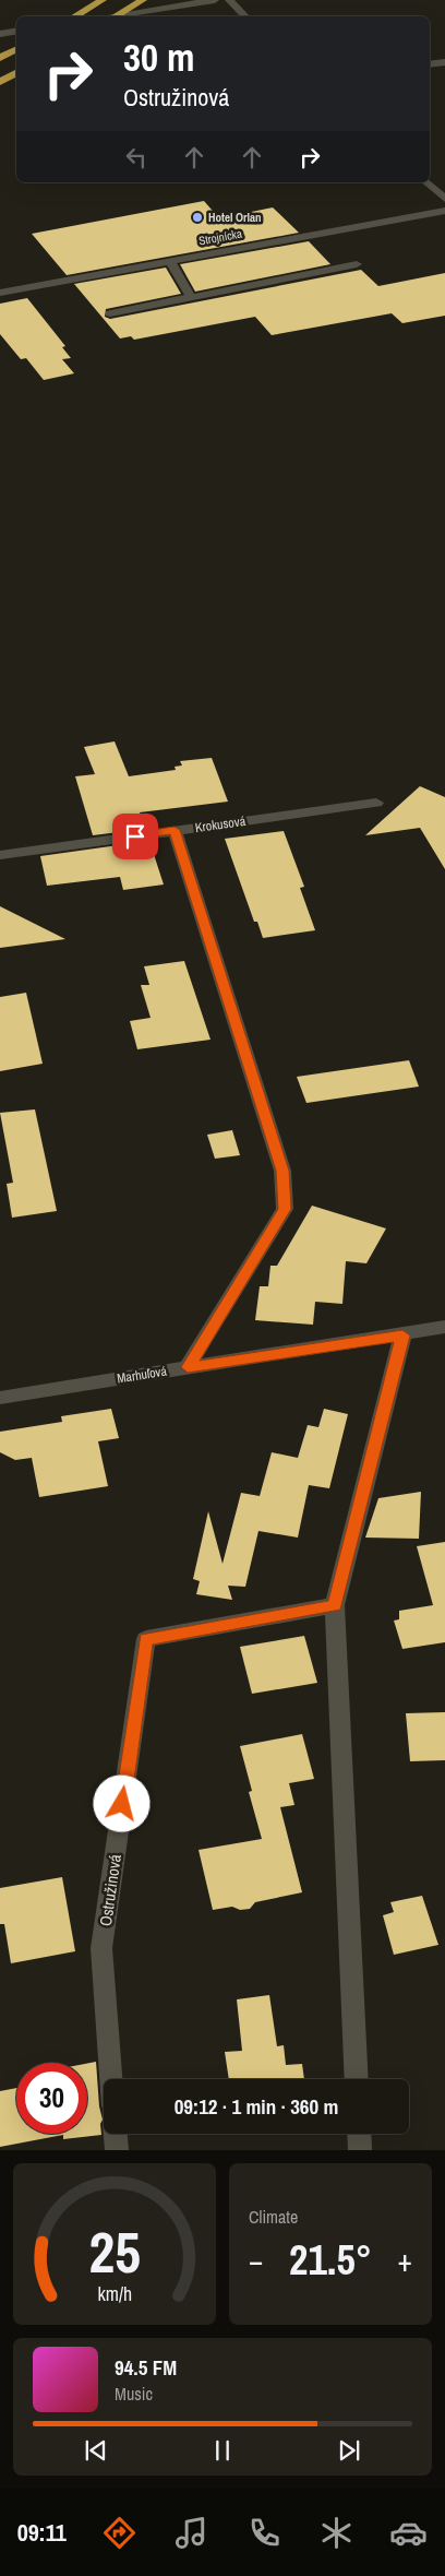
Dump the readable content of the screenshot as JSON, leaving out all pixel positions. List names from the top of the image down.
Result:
{
  "streets": {
    "street": [
      "Strojnícka",
      "Krokusová",
      "Marhuľová",
      "Ostružinová"
    ]
  },
  "places": ["Hotel Orlan"],
  "page": {
    "turn": ["30 m", "Ostružinová"],
    "limit": "30",
    "trip": "09:12 · 1 min · 360 m",
    "tile": "Climate",
    "heat": ["−", "21.5°", "+"],
    "song": ["94.5 FM", "Music"],
    "tabs": "09:11",
    "gauge": ["25", "km/h"]
  }
}
